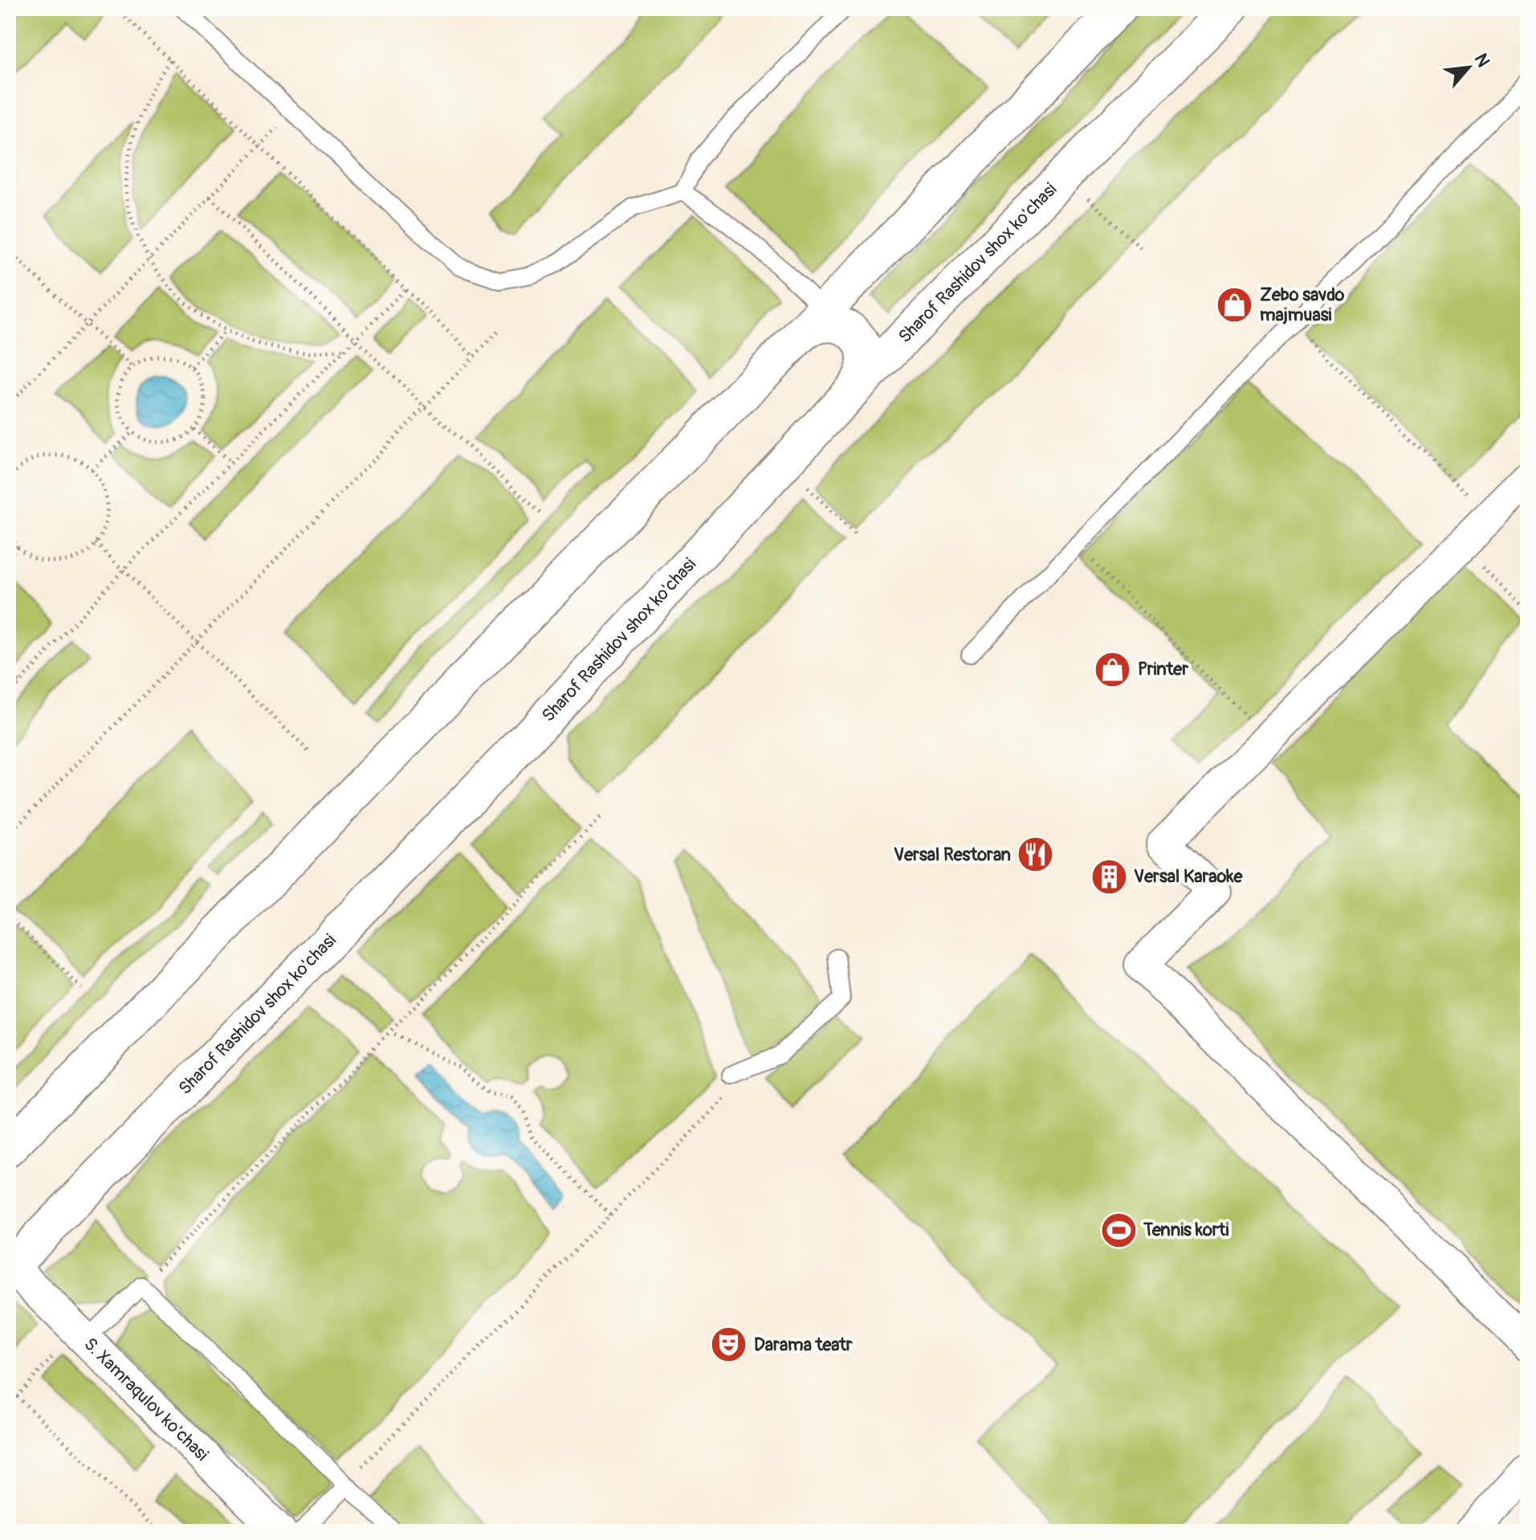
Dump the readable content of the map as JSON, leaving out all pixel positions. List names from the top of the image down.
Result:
{
  "streets": {
    "main road": ["Sharof Rashidov shox ko'chasi"],
    "street": ["S. Xamraqulov ko'chasi"]
  },
  "crossings": [
    ["Sharof Rashidov shox ko'chasi", "S. Xamraqulov ko'chasi"]
  ],
  "places": {
    "shop": ["Zebo savdo majmuasi", "Printer"],
    "restaurant": ["Versal Restoran"],
    "building": ["Versal Karaoke"],
    "sports": ["Tennis korti"],
    "theatre": ["Darama teatr"]
  },
  "north": "top right"
}
